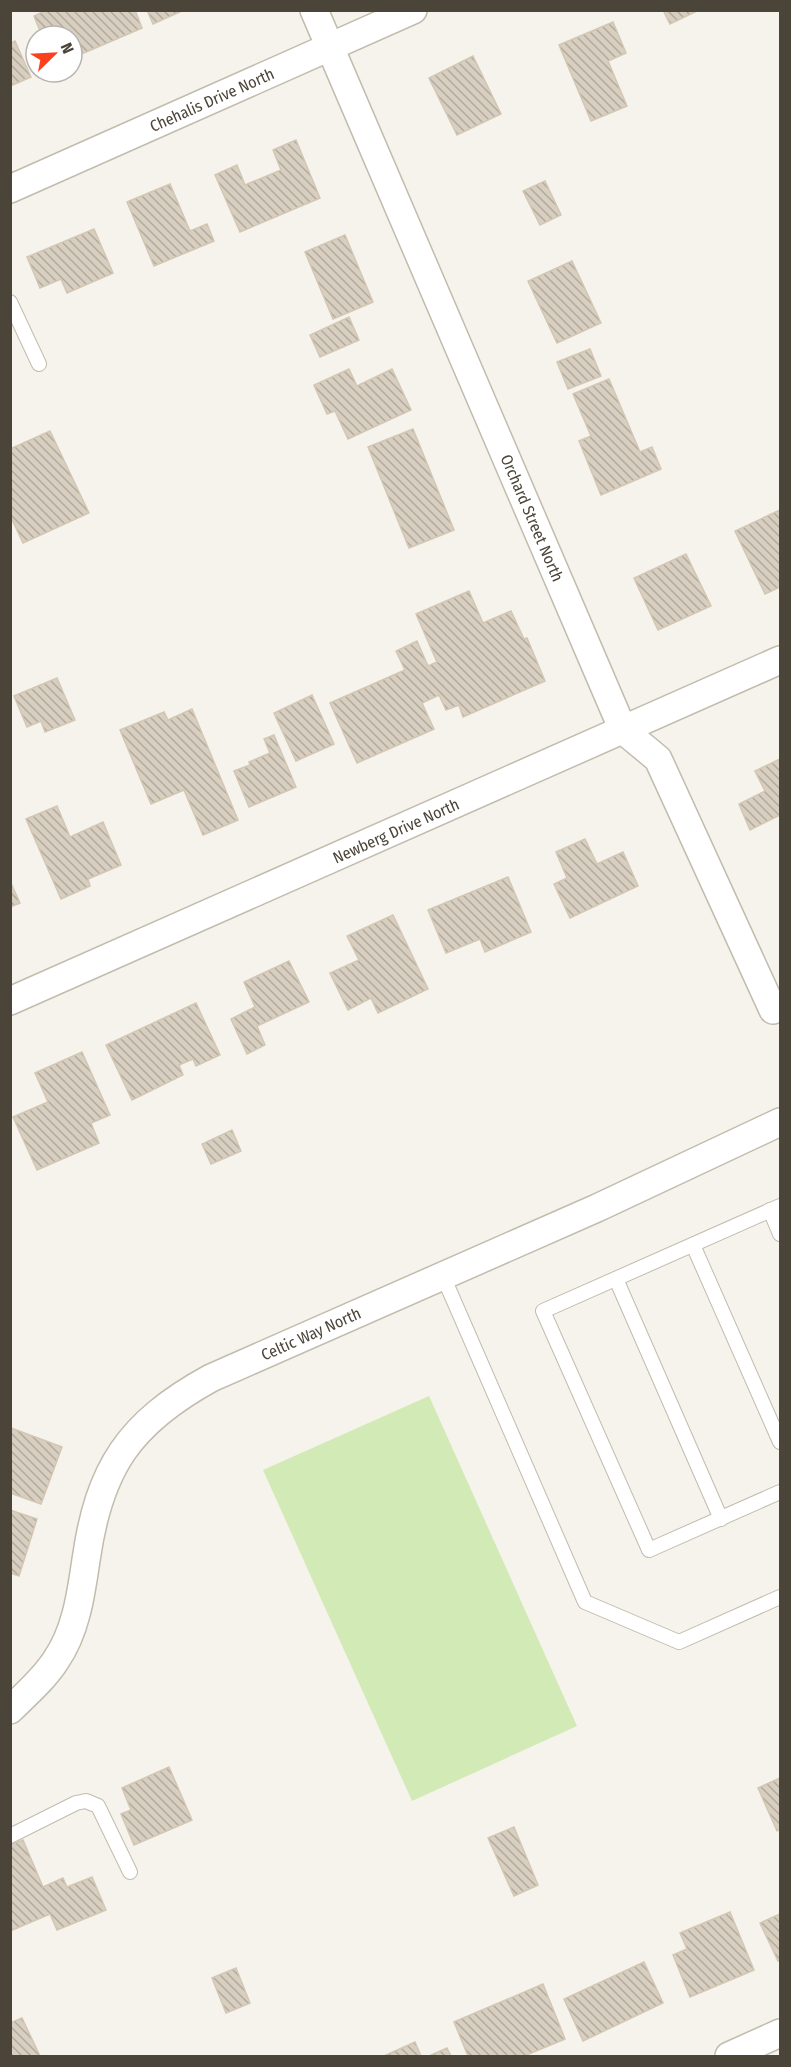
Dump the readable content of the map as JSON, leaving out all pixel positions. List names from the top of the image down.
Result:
{
  "streets": {
    "street": [
      "Chehalis Drive North",
      "Orchard Street North",
      "Newberg Drive North",
      "Celtic Way North"
    ]
  },
  "crossings": [
    ["Chehalis Drive North", "Orchard Street North"],
    ["Orchard Street North", "Newberg Drive North"]
  ],
  "north": "top right"
}
